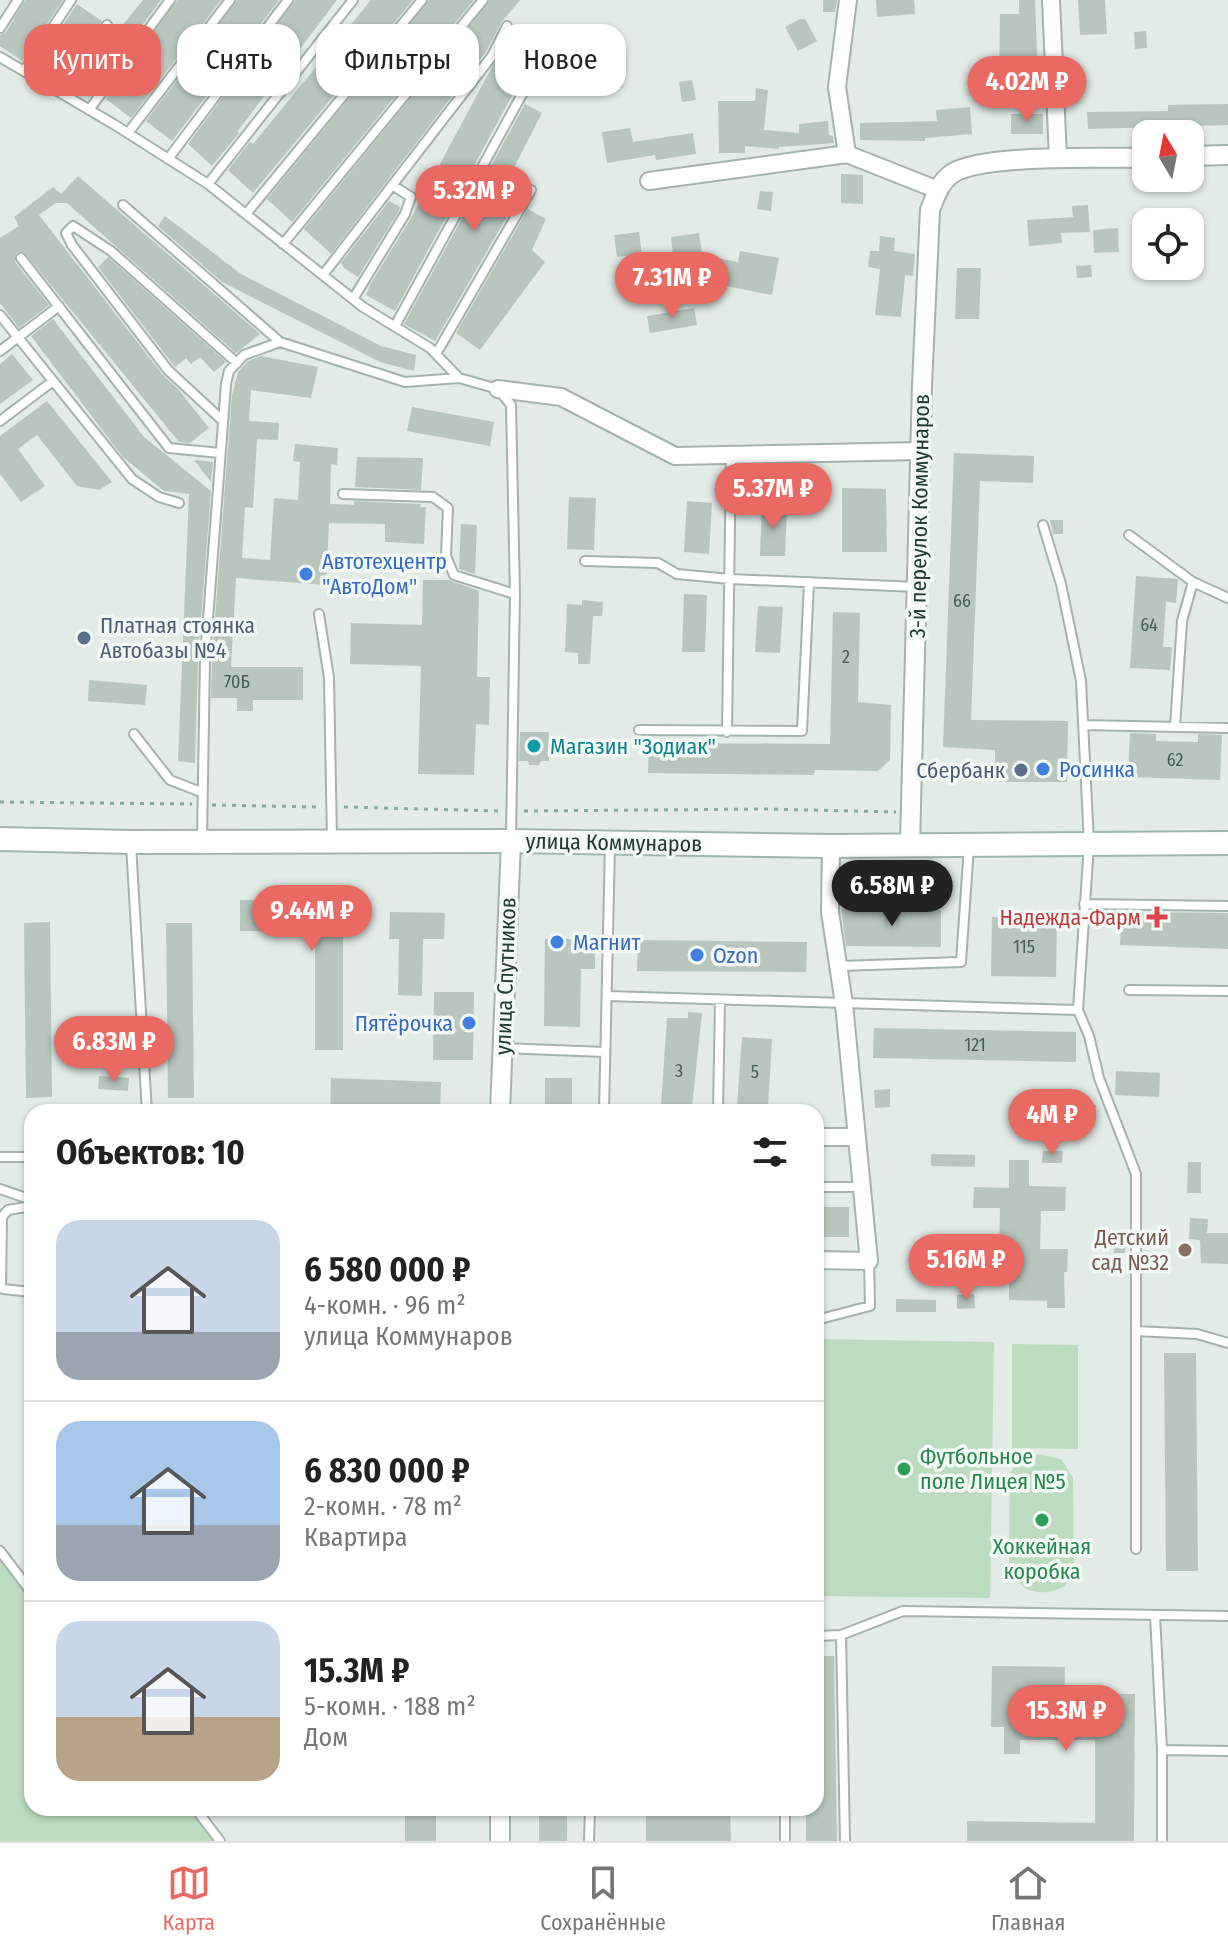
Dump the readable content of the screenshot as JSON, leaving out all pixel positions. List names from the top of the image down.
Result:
{
  "streets": {
    "main road": ["улица Коммунаров"],
    "street": ["3-й переулок Коммунаров", "улица Спутников"]
  },
  "crossings": [
    ["3-й переулок Коммунаров", "улица Коммунаров"],
    ["улица Коммунаров", "улица Спутников"]
  ],
  "places": {
    "other": [
      "Автотехцентр \"АвтоДом\"",
      "Платная стоянка Автобазы №4",
      "Магазин \"Зодиак\"",
      "Росинка",
      "Сбербанк",
      "Магнит",
      "Ozon",
      "Пятёрочка",
      "Детский сад №32",
      "Футбольное поле Лицея №5",
      "Хоккейная коробка"
    ],
    "health": ["Надежда-Фарм"]
  },
  "house_numbers": [
    "66",
    "64",
    "2",
    "70Б",
    "62",
    "115",
    "121",
    "3",
    "5"
  ],
  "north": "top",
  "page": {
    "chip": [
      "Купить",
      "Снять",
      "Фильтры",
      "Новое"
    ],
    "price": [
      "4.02M ₽",
      "5.32M ₽",
      "7.31M ₽",
      "5.37M ₽",
      "6.58M ₽",
      "9.44M ₽",
      "6.83M ₽",
      "4M ₽",
      "5.16M ₽",
      "15.3M ₽"
    ],
    "heading": "Объектов: 10",
    "list": [
      {
        "name": "6 580 000 ₽",
        "note": "4-комн. · 96 m² · улица Коммунаров"
      },
      {
        "name": "6 830 000 ₽",
        "note": "2-комн. · 78 m² · Квартира"
      },
      {
        "name": "15.3M ₽",
        "note": "5-комн. · 188 m² · Дом"
      }
    ],
    "tabs": ["Карта", "Сохранённые", "Главная"]
  }
}
